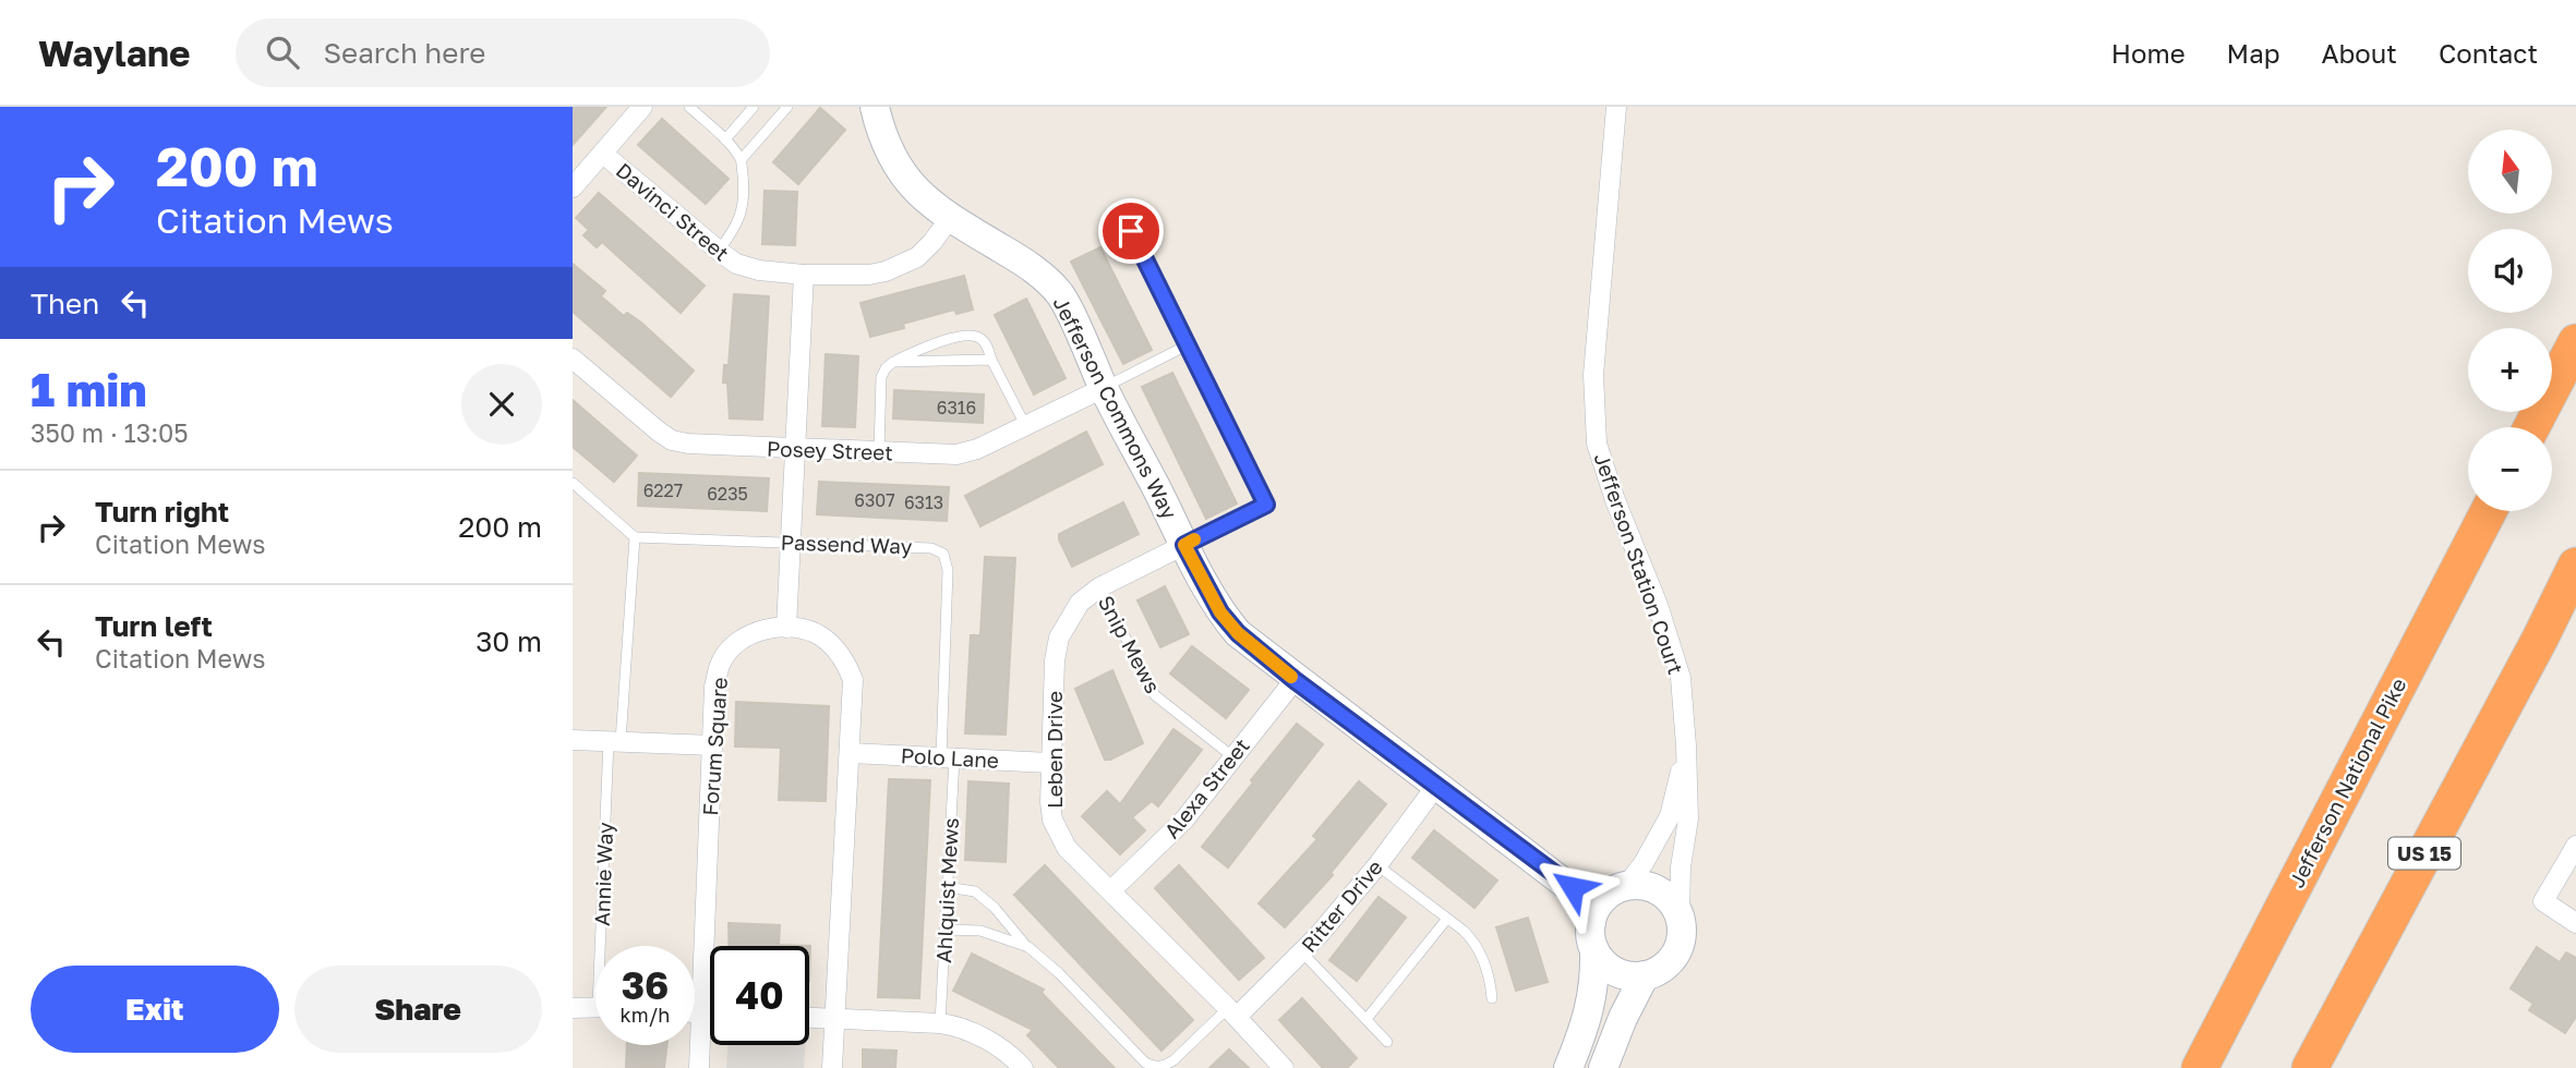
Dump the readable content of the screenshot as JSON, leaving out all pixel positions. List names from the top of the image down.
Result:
{
  "streets": {
    "highway": ["Jefferson National Pike", "US 15"],
    "street": [
      "Davinci Street",
      "Jefferson Commons Way",
      "Posey Street",
      "Jefferson Station Court",
      "Forum Square",
      "Leben Drive",
      "Polo Lane",
      "Alexa Street",
      "Ritter Drive"
    ],
    "lane": [
      "Passend Way",
      "Snip Mews",
      "Annie Way",
      "Ahlquist Mews"
    ]
  },
  "crossings": [
    ["Davinci Street", "Jefferson Commons Way"],
    ["Jefferson Commons Way", "Posey Street"],
    ["Jefferson Commons Way", "Jefferson Station Court"],
    ["Jefferson Commons Way", "Leben Drive"],
    ["Jefferson Commons Way", "Alexa Street"],
    ["Jefferson Commons Way", "Ritter Drive"],
    ["Passend Way", "Polo Lane"],
    ["Passend Way", "Annie Way"],
    ["Passend Way", "Ahlquist Mews"],
    ["Snip Mews", "Leben Drive"],
    ["Snip Mews", "Alexa Street"],
    ["Forum Square", "Polo Lane"],
    ["Leben Drive", "Polo Lane"],
    ["Leben Drive", "Alexa Street"],
    ["Leben Drive", "Ritter Drive"],
    ["Polo Lane", "Ahlquist Mews"]
  ],
  "house_numbers": [
    "6316",
    "6227",
    "6235",
    "6307",
    "6313"
  ],
  "north": "top",
  "page": {
    "header": "Waylane",
    "search": "Search here",
    "nav": [
      "Home",
      "Map",
      "About",
      "Contact"
    ],
    "turn": ["200 m", "Citation Mews"],
    "map_buttons": ["+", "−"],
    "then": "Then",
    "heading": ["1 min", "350 m · 13:05"],
    "list": [
      {
        "name": "Turn right",
        "note": "Citation Mews",
        "value": "200 m"
      },
      {
        "name": "Turn left",
        "note": "Citation Mews",
        "value": "30 m"
      }
    ],
    "speed": "36 km/h",
    "limit": "40",
    "buttons": ["Exit", "Share"]
  }
}
